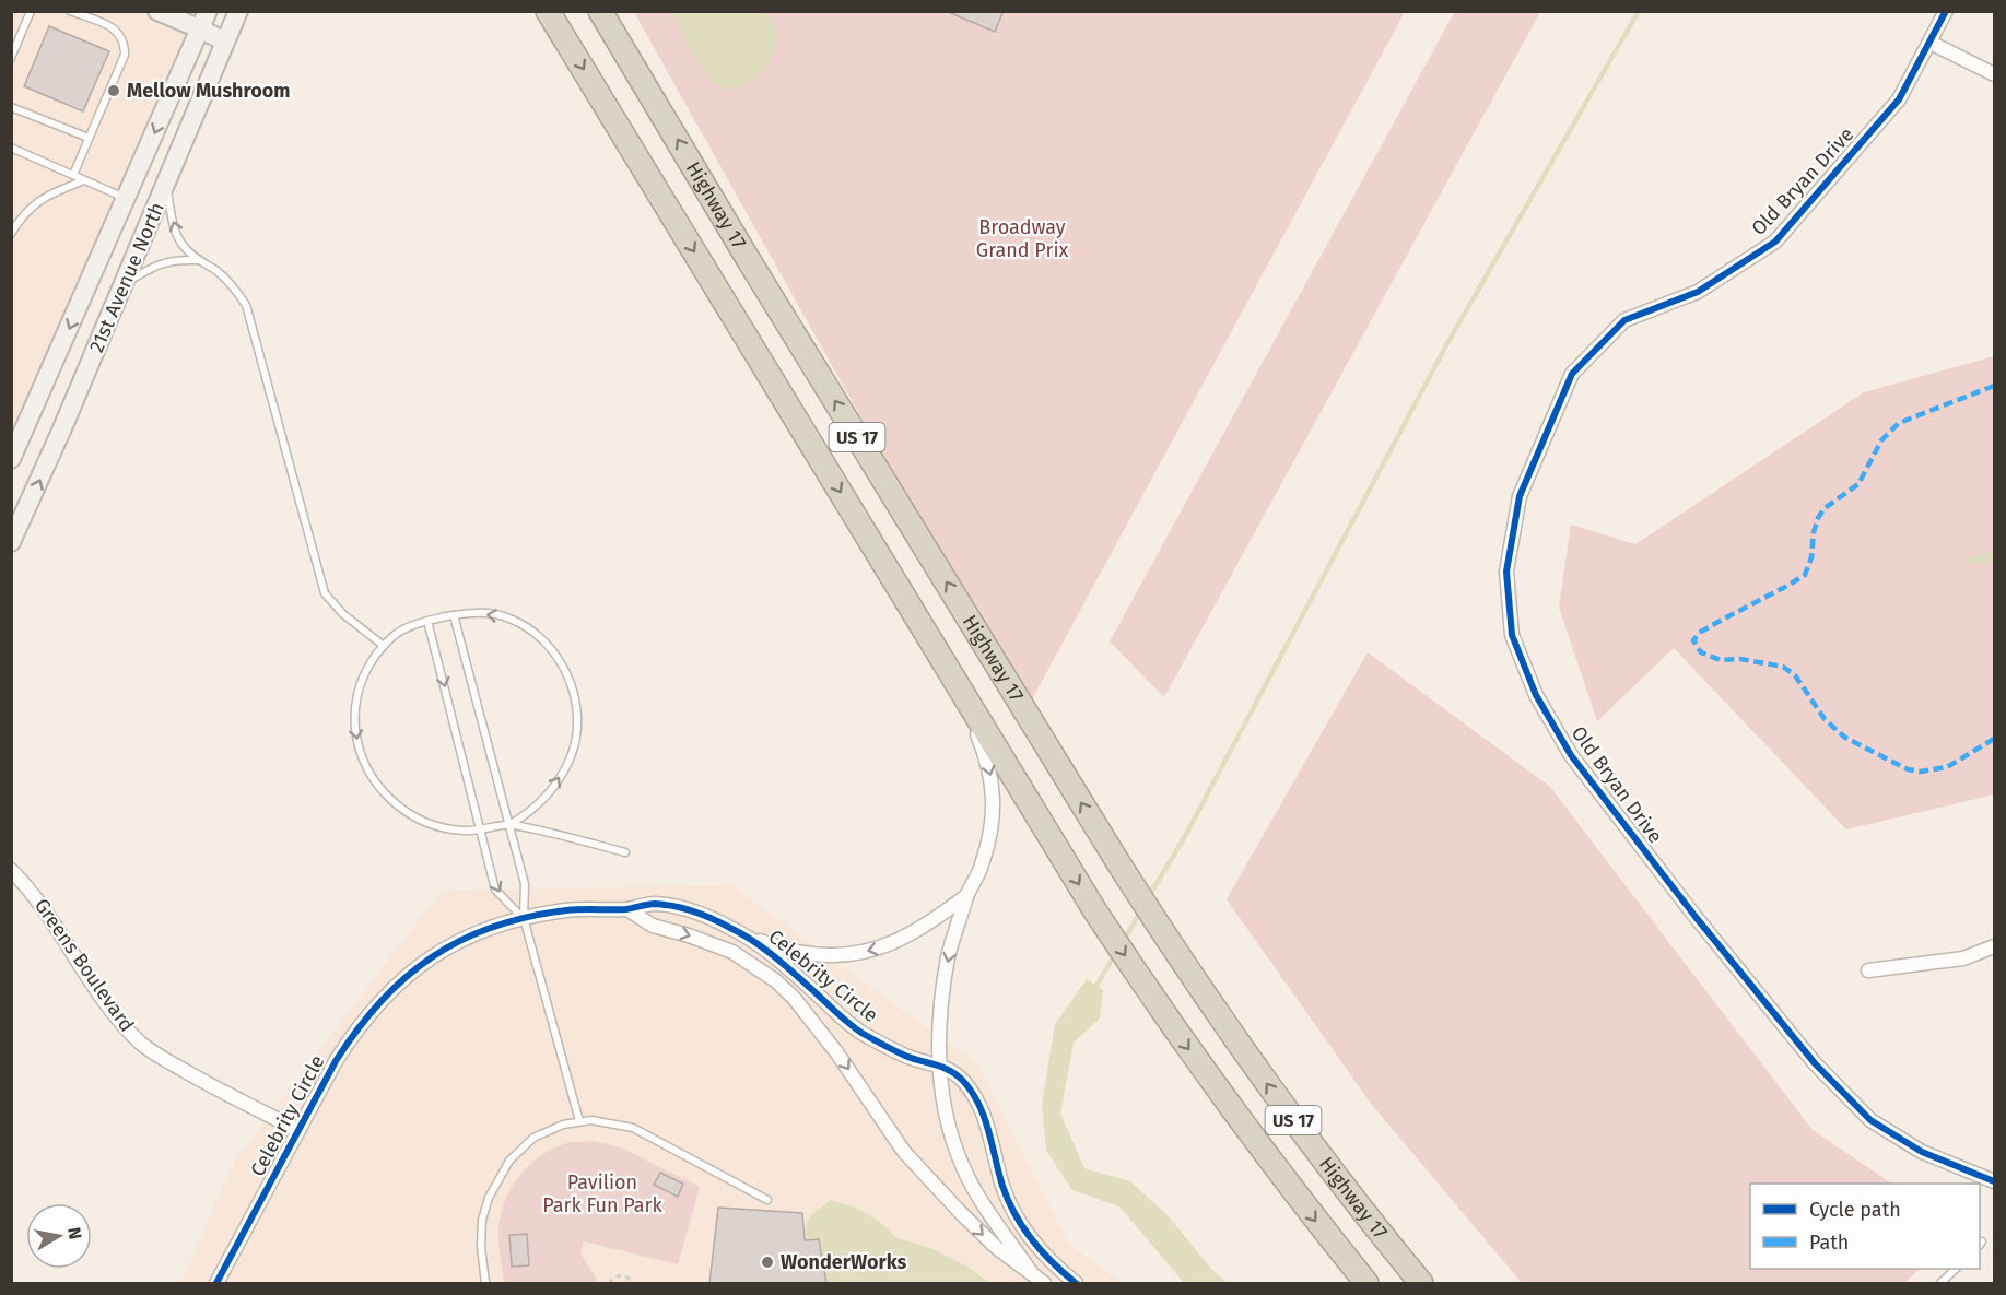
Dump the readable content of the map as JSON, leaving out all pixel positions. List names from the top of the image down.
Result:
{
  "streets": {
    "highway": ["Highway 17", "US 17"],
    "main road": ["21st Avenue North"],
    "street": ["Old Bryan Drive", "Greens Boulevard", "Celebrity Circle"]
  },
  "crossings": [
    ["Greens Boulevard", "Celebrity Circle"]
  ],
  "parks": ["Broadway Grand Prix", "Pavilion Park Fun Park"],
  "places": ["Mellow Mushroom", "WonderWorks"],
  "legend": ["Cycle path", "Path"],
  "north": "right"
}
